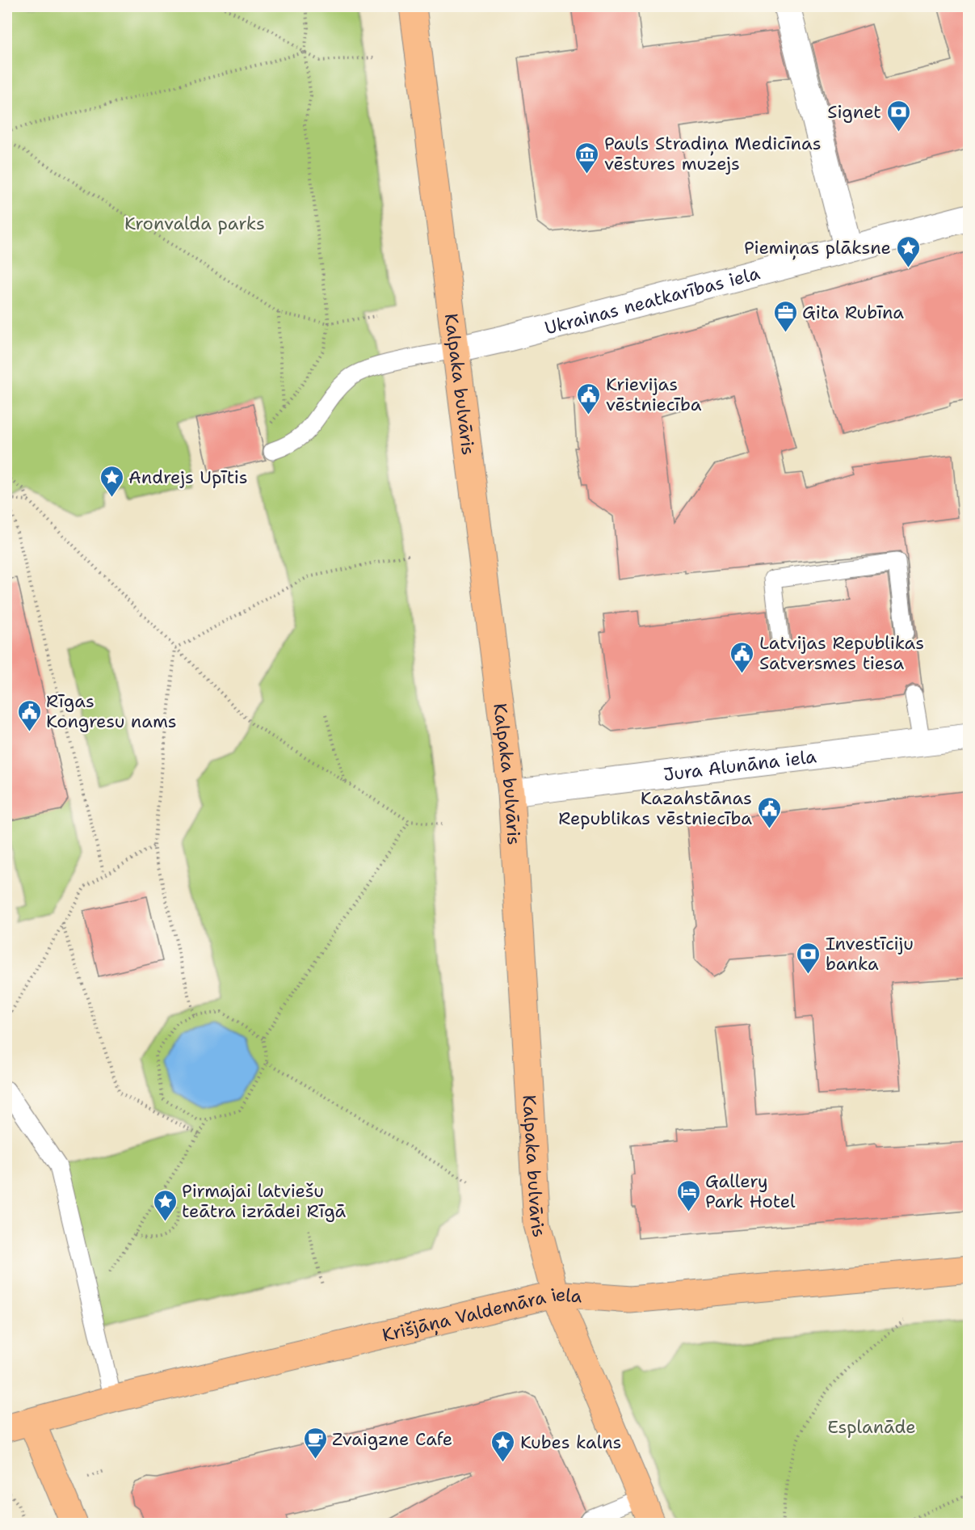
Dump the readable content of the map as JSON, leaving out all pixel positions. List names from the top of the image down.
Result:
{
  "streets": {
    "main road": ["Kalpaka bulvāris", "Krišjāņa Valdemāra iela"],
    "street": ["Ukrainas neatkarības iela", "Jura Alunāna iela"]
  },
  "crossings": [
    ["Ukrainas neatkarības iela", "Kalpaka bulvāris"],
    ["Kalpaka bulvāris", "Jura Alunāna iela"],
    ["Kalpaka bulvāris", "Krišjāņa Valdemāra iela"]
  ],
  "parks": ["Kronvalda parks", "Esplanāde"],
  "places": {
    "bank": ["Signet", "Investīciju banka"],
    "museum": ["Pauls Stradiņa Medicīnas vēstures muzejs"],
    "place": [
      "Piemiņas plāksne",
      "Andrejs Upītis",
      "Pirmajai latviešu teātra izrādei Rīgā",
      "Kubes kalns"
    ],
    "office": ["Gita Rubīna"],
    "public building": [
      "Krievijas vēstniecība",
      "Latvijas Republikas Satversmes tiesa",
      "Rīgas Kongresu nams",
      "Kazahstānas Republikas vēstniecība"
    ],
    "hotel": ["Gallery Park Hotel"],
    "cafe": ["Zvaigzne Cafe"]
  }
}
